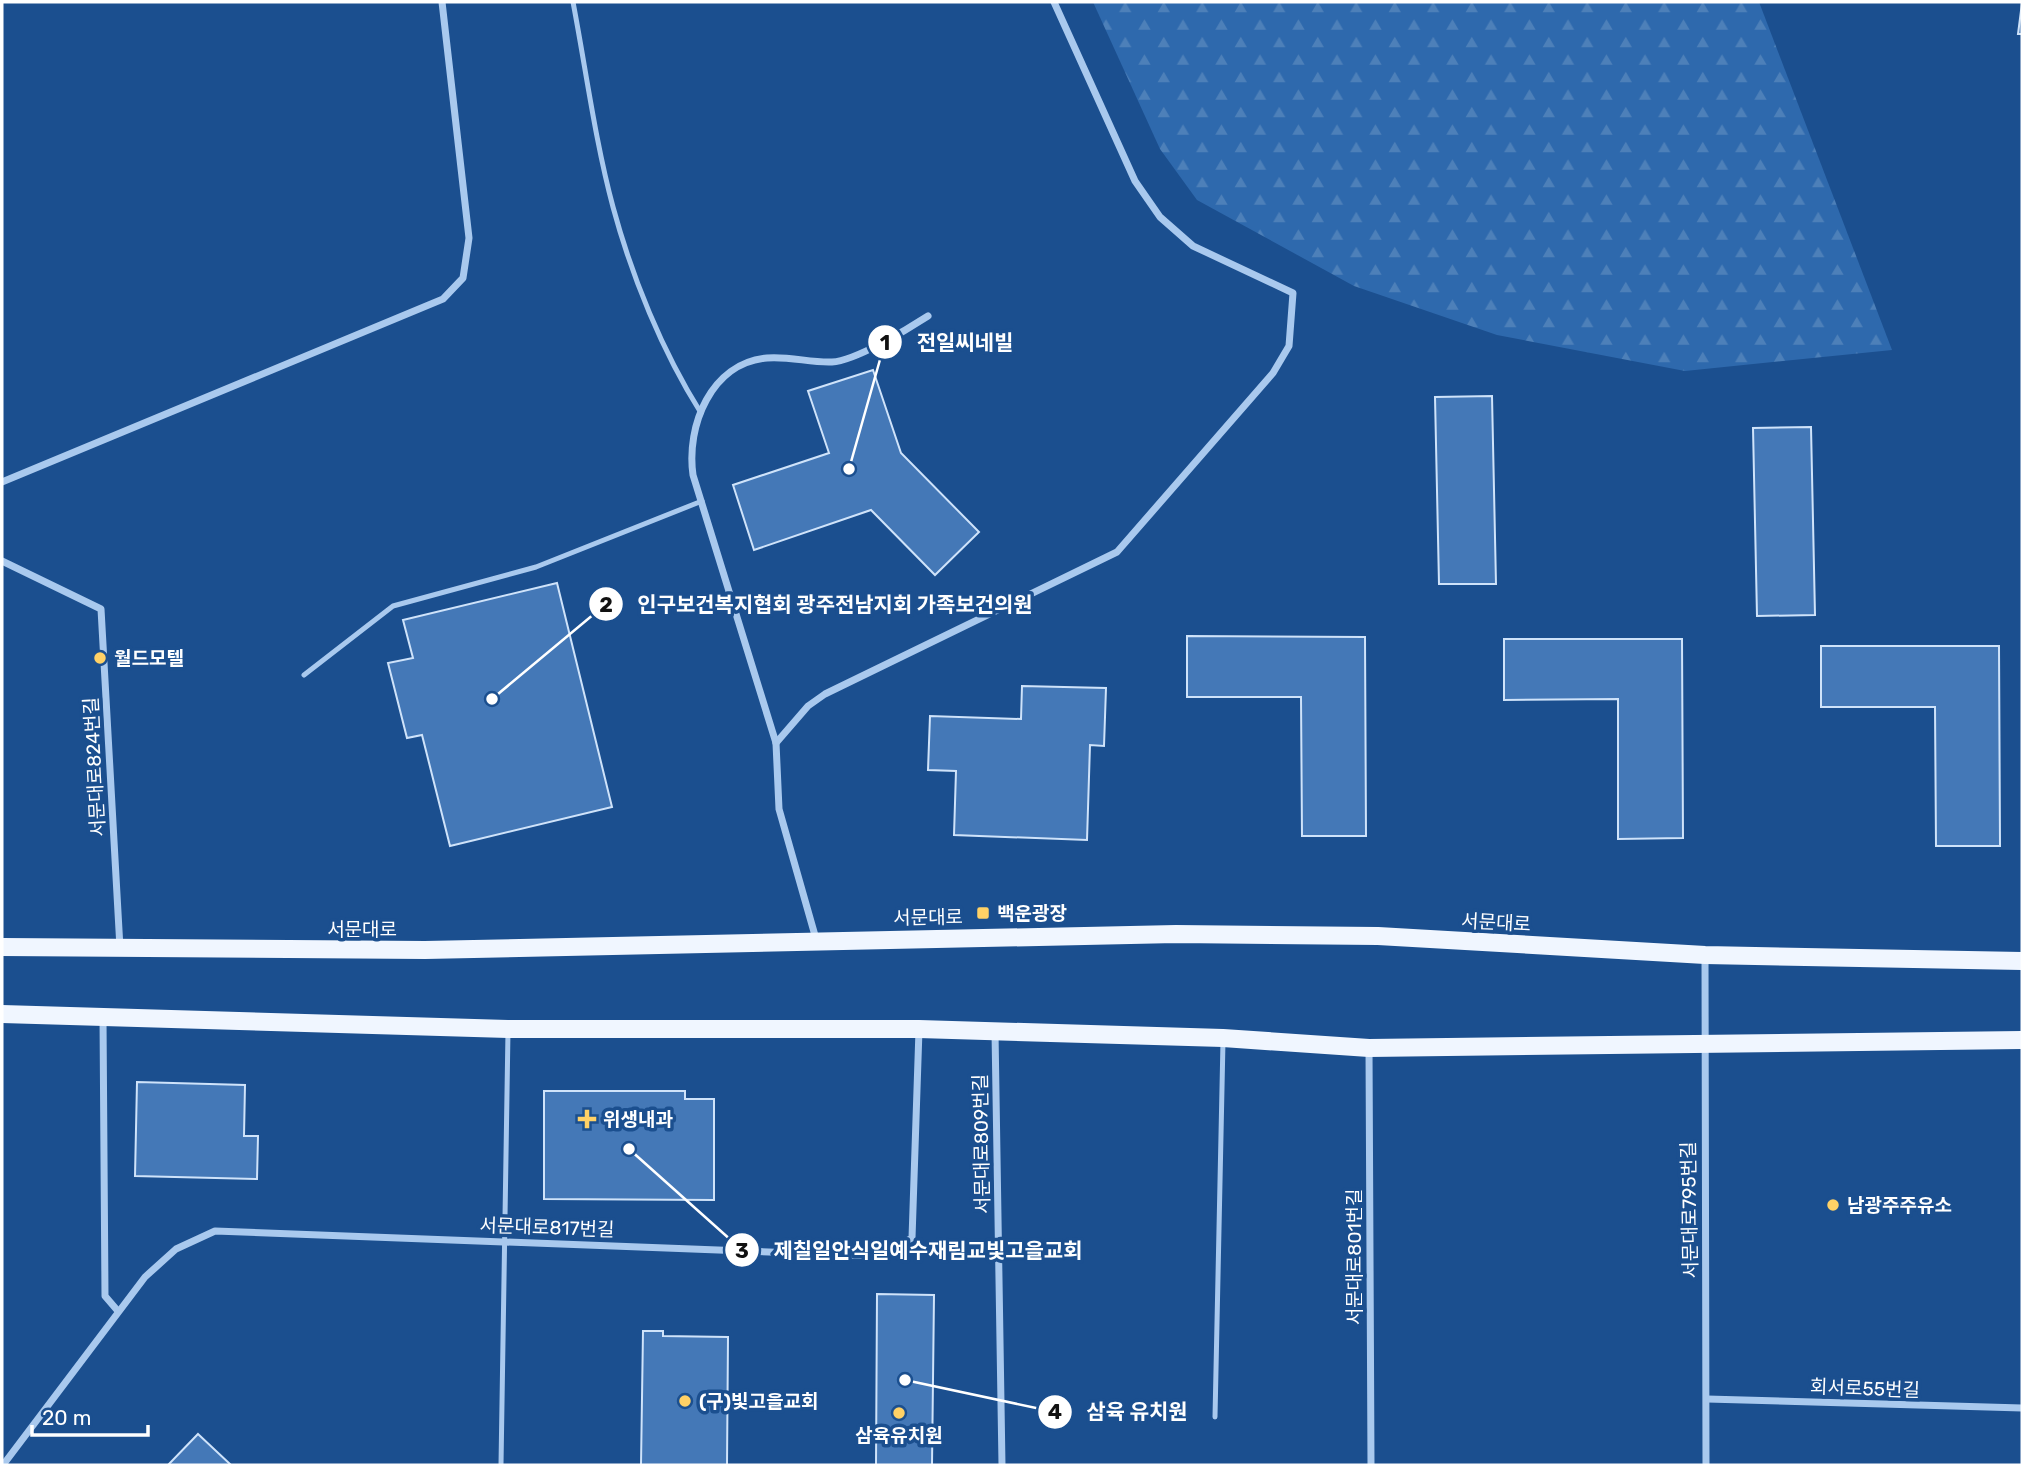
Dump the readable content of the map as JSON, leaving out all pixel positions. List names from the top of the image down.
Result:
{
  "streets": {
    "main road": ["서문대로"],
    "street": [
      "서문대로824번길",
      "서문대로809번길",
      "서문대로795번길",
      "서문대로817번길",
      "서문대로801번길",
      "회서로55번길"
    ]
  },
  "crossings": [
    ["서문대로824번길", "서문대로"],
    ["서문대로", "서문대로795번길"],
    ["서문대로795번길", "회서로55번길"]
  ],
  "places": {
    "other": [
      "전일씨네빌",
      "월드모텔",
      "인구보건복지협회 광주전남지회 가족보건의원",
      "제칠일안식일예수재림교빛고을교회",
      "남광주주유소",
      "삼육 유치원",
      "(구)빛고을교회",
      "삼육유치원"
    ],
    "transit": ["백운광장"],
    "health": ["위생내과"]
  },
  "scale_bar": "20 m"
}
